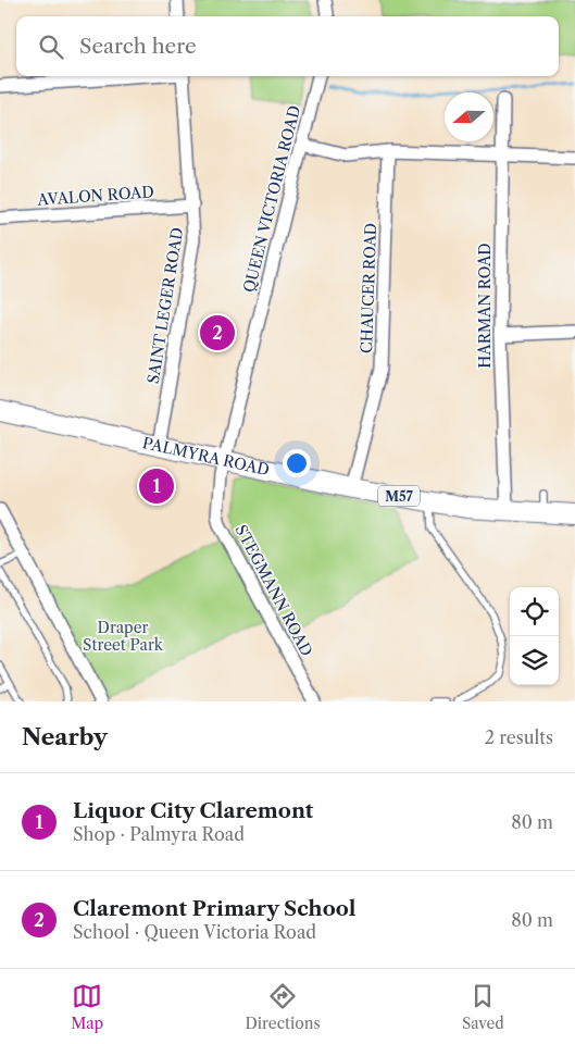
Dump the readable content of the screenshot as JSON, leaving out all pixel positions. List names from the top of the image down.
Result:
{
  "streets": {
    "main road": ["PALMYRA ROAD", "M57"],
    "street": [
      "AVALON ROAD",
      "QUEEN VICTORIA ROAD",
      "CHAUCER ROAD",
      "SAINT LEGER ROAD",
      "HARMAN ROAD",
      "STEGMANN ROAD"
    ]
  },
  "crossings": [
    ["AVALON ROAD", "SAINT LEGER ROAD"],
    ["QUEEN VICTORIA ROAD", "PALMYRA ROAD"],
    ["QUEEN VICTORIA ROAD", "STEGMANN ROAD"],
    ["CHAUCER ROAD", "PALMYRA ROAD"],
    ["SAINT LEGER ROAD", "PALMYRA ROAD"],
    ["HARMAN ROAD", "PALMYRA ROAD"],
    ["PALMYRA ROAD", "STEGMANN ROAD"]
  ],
  "parks": ["Draper Street Park"],
  "north": "left",
  "page": {
    "search": "Search here",
    "pins": ["2", "1"],
    "heading": ["Nearby", "2 results"],
    "list": [
      {
        "mark": "1",
        "name": "Liquor City Claremont",
        "note": "Shop · Palmyra Road",
        "value": "80 m"
      },
      {
        "mark": "2",
        "name": "Claremont Primary School",
        "note": "School · Queen Victoria Road",
        "value": "80 m"
      }
    ],
    "nav": ["Map", "Directions", "Saved"]
  }
}
